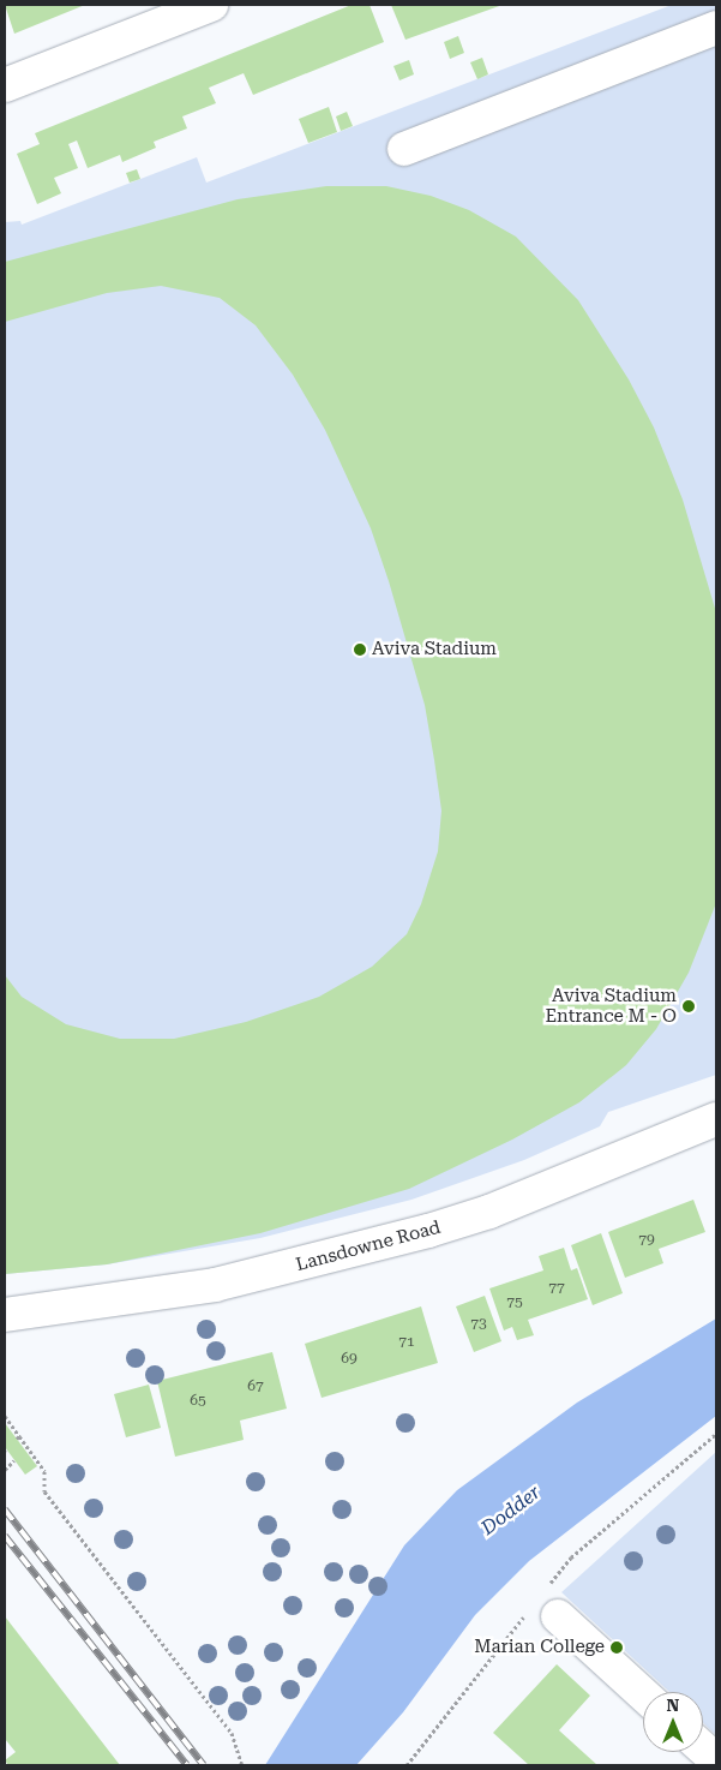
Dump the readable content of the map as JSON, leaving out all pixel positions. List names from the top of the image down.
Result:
{
  "streets": {
    "street": ["Lansdowne Road"]
  },
  "water": ["Dodder"],
  "places": ["Aviva Stadium", "Aviva Stadium Entrance M - O", "Marian College"],
  "house_numbers": [
    "79",
    "77",
    "75",
    "73",
    "71",
    "69",
    "67",
    "65"
  ],
  "north": "top"
}
